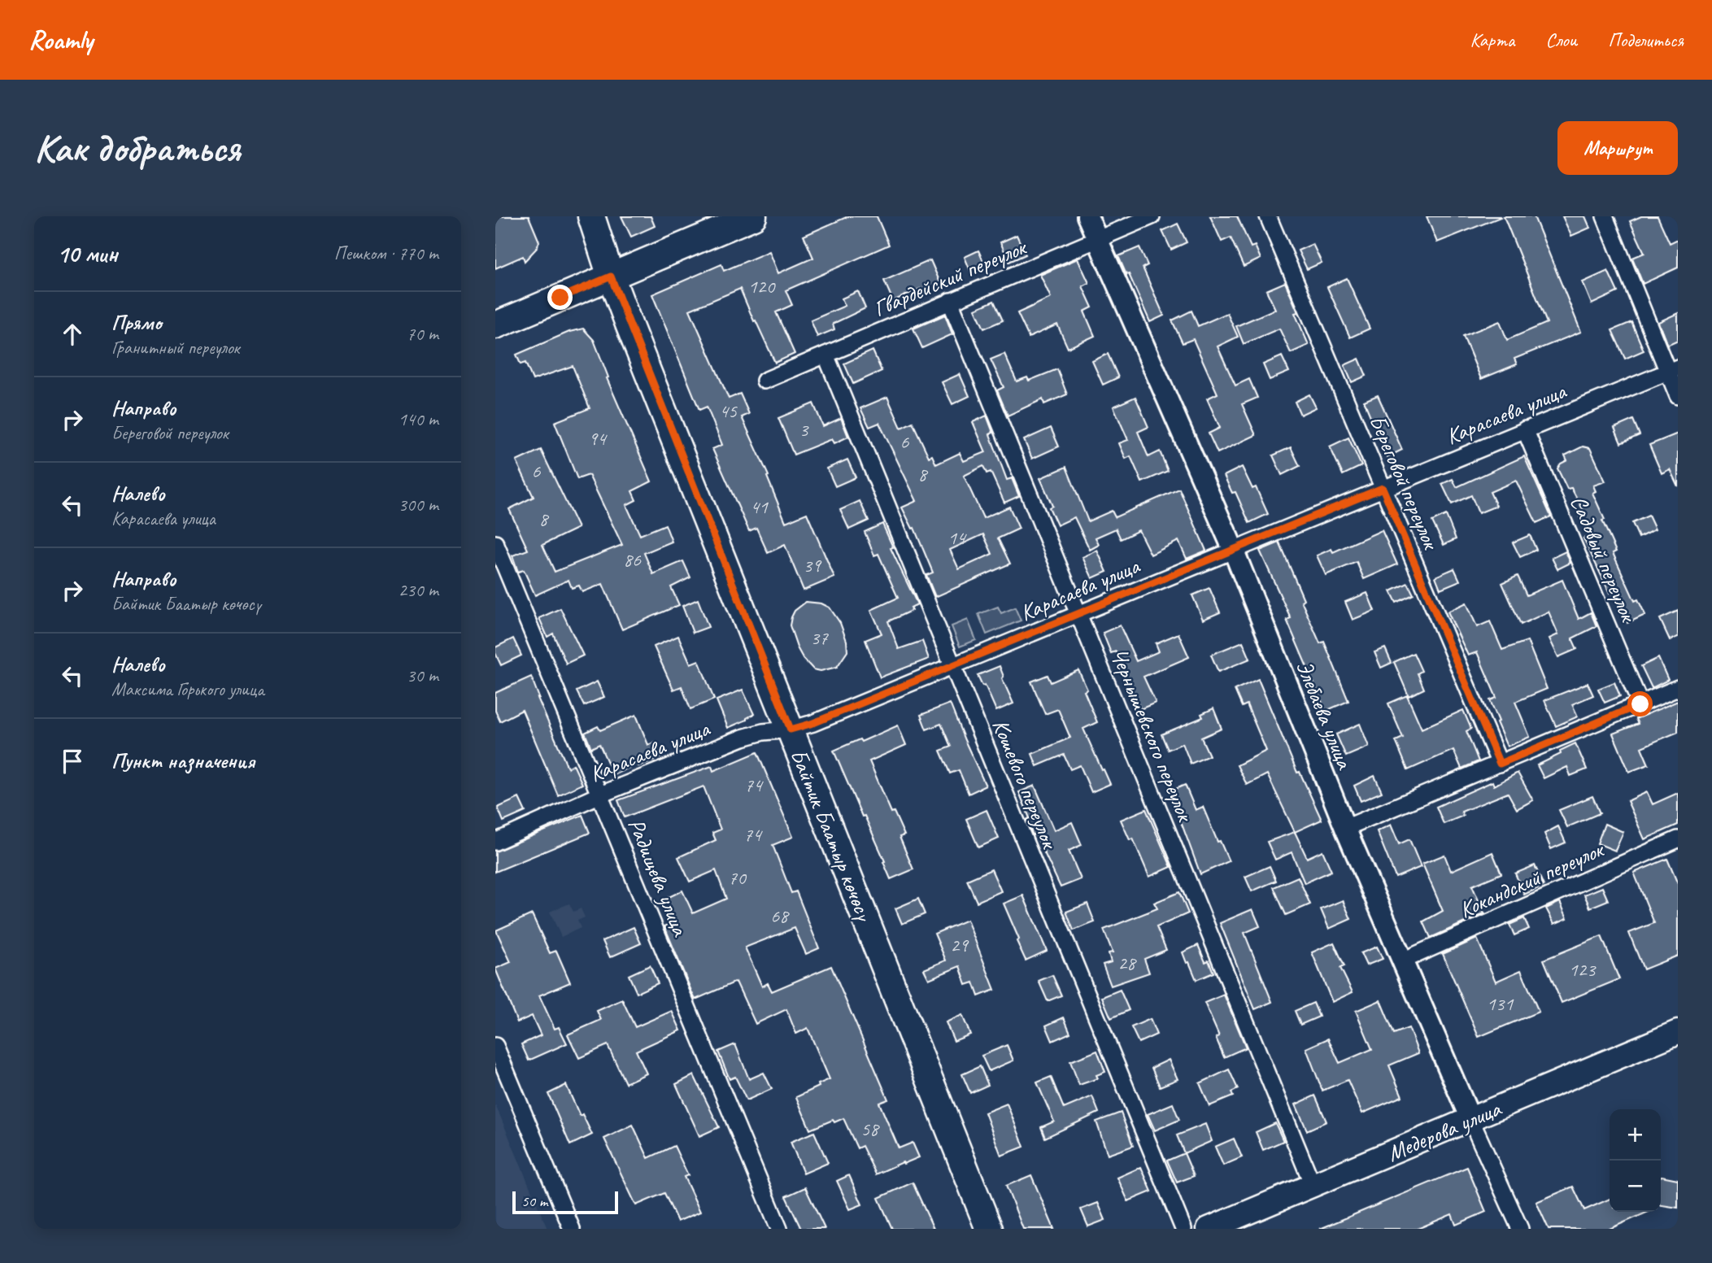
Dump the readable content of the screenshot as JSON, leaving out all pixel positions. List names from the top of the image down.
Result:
{
  "streets": {
    "main road": ["Байтик Баатыр көчөсү", "Медерова улица"],
    "street": [
      "Гвардейский переулок",
      "Карасаева улица",
      "Береговой переулок",
      "Садовый переулок",
      "Элебаева улица",
      "Чернышевского переулок",
      "Кошевого переулок",
      "Радищева улица",
      "Кокандский переулок"
    ]
  },
  "crossings": [
    ["Гвардейский переулок", "Элебаева улица"],
    ["Гвардейский переулок", "Чернышевского переулок"],
    ["Гвардейский переулок", "Кошевого переулок"],
    ["Карасаева улица", "Береговой переулок"],
    ["Карасаева улица", "Садовый переулок"],
    ["Карасаева улица", "Элебаева улица"],
    ["Карасаева улица", "Чернышевского переулок"],
    ["Карасаева улица", "Кошевого переулок"],
    ["Карасаева улица", "Байтик Баатыр көчөсү"],
    ["Карасаева улица", "Радищева улица"],
    ["Элебаева улица", "Кокандский переулок"],
    ["Элебаева улица", "Медерова улица"],
    ["Чернышевского переулок", "Медерова улица"]
  ],
  "house_numbers": [
    "120",
    "45",
    "3",
    "94",
    "6",
    "6",
    "8",
    "41",
    "8",
    "14",
    "86",
    "39",
    "37",
    "74",
    "74",
    "70",
    "68",
    "29",
    "28",
    "123",
    "131",
    "58"
  ],
  "scale_bar": "50 m",
  "page": {
    "header": "Roamly",
    "nav": ["Карта", "Слои", "Поделиться"],
    "buttons": "Маршрут",
    "title": "Как добраться",
    "heading": ["10 мин", "Пешком · 770 m"],
    "list": [
      ["Прямо", "Гранитный переулок", "70 m"],
      ["Направо", "Береговой переулок", "140 m"],
      ["Налево", "Карасаева улица", "300 m"],
      ["Направо", "Байтик Баатыр көчөсү", "230 m"],
      ["Налево", "Максима Горького улица", "30 m"],
      "Пункт назначения"
    ],
    "map_buttons": ["+", "−"],
    "scale": "50 m"
  }
}
